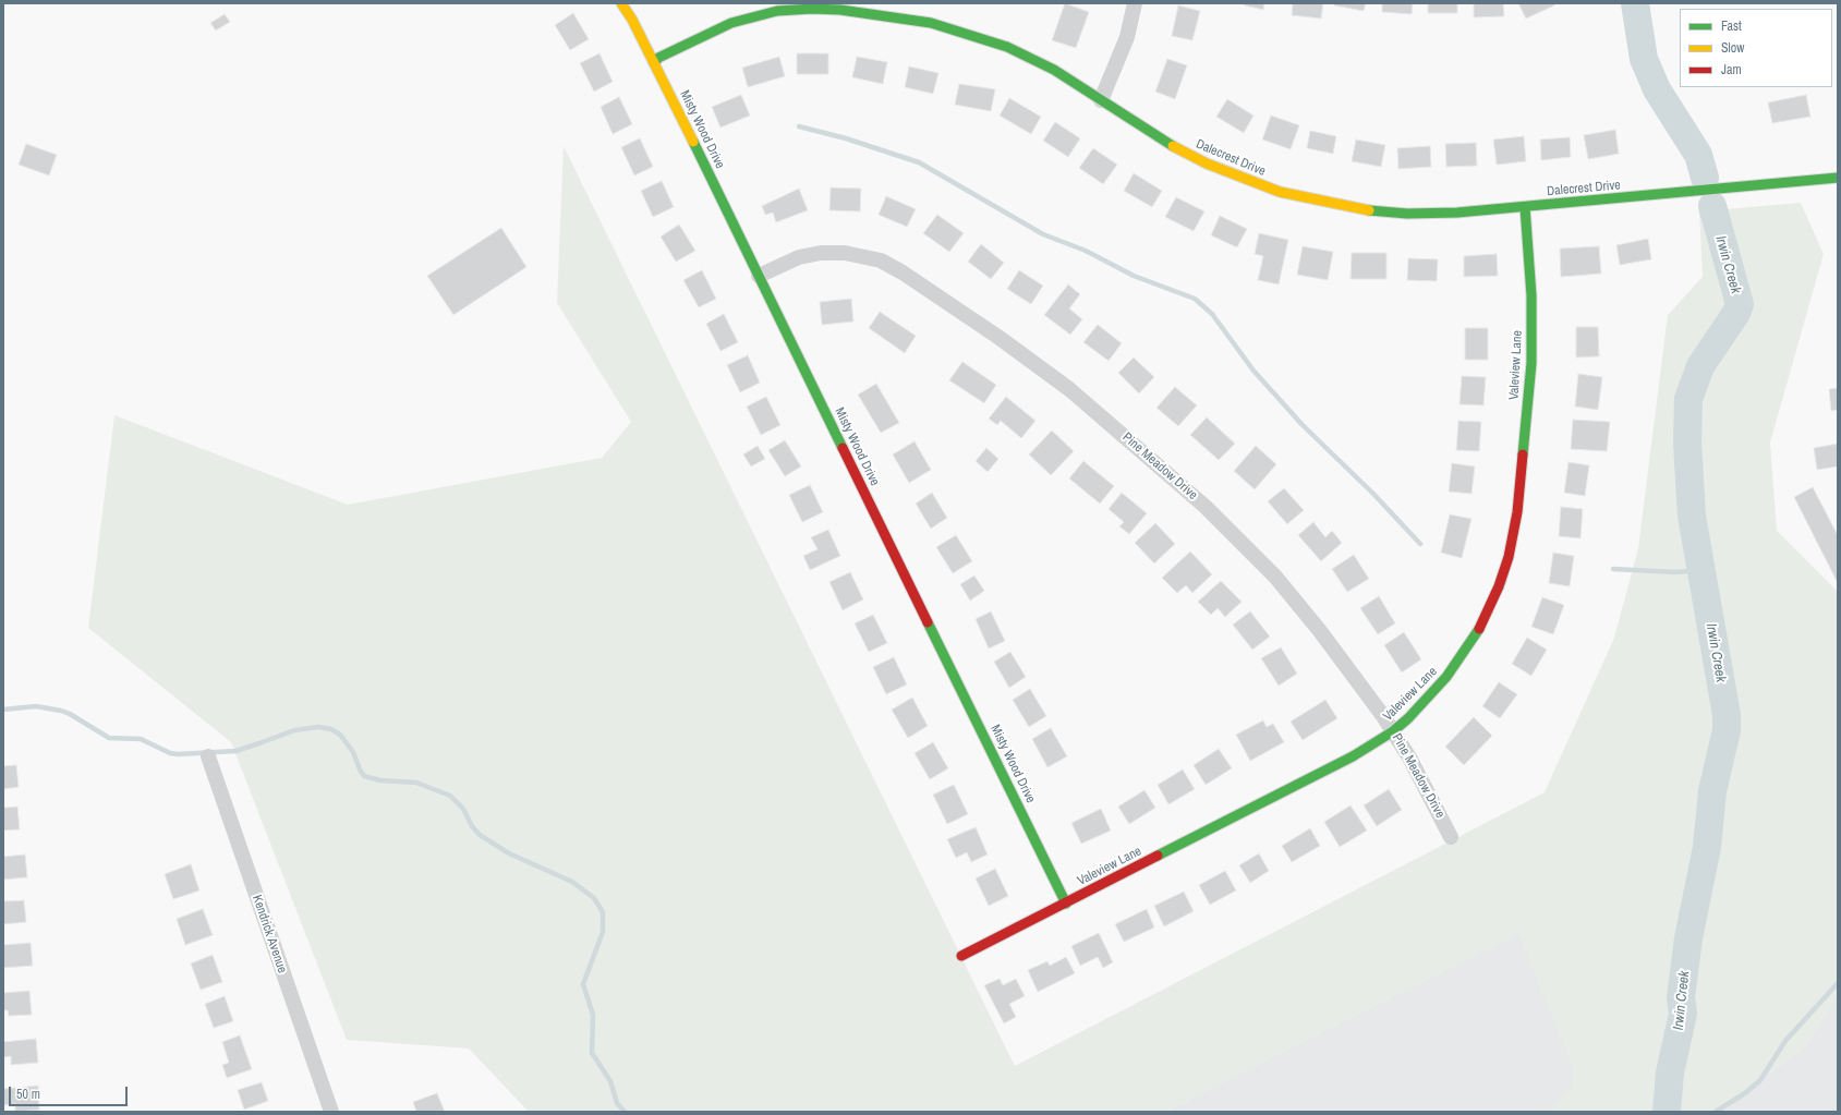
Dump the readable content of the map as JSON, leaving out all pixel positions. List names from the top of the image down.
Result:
{
  "streets": {
    "street": [
      "Misty Wood Drive",
      "Dalecrest Drive",
      "Valeview Lane",
      "Pine Meadow Drive",
      "Kendrick Avenue"
    ]
  },
  "crossings": [
    ["Misty Wood Drive", "Dalecrest Drive"],
    ["Misty Wood Drive", "Valeview Lane"],
    ["Misty Wood Drive", "Pine Meadow Drive"],
    ["Dalecrest Drive", "Valeview Lane"],
    ["Valeview Lane", "Pine Meadow Drive"]
  ],
  "water": ["Irwin Creek"],
  "legend": ["Fast", "Slow", "Jam"],
  "scale_bar": "50 m"
}
